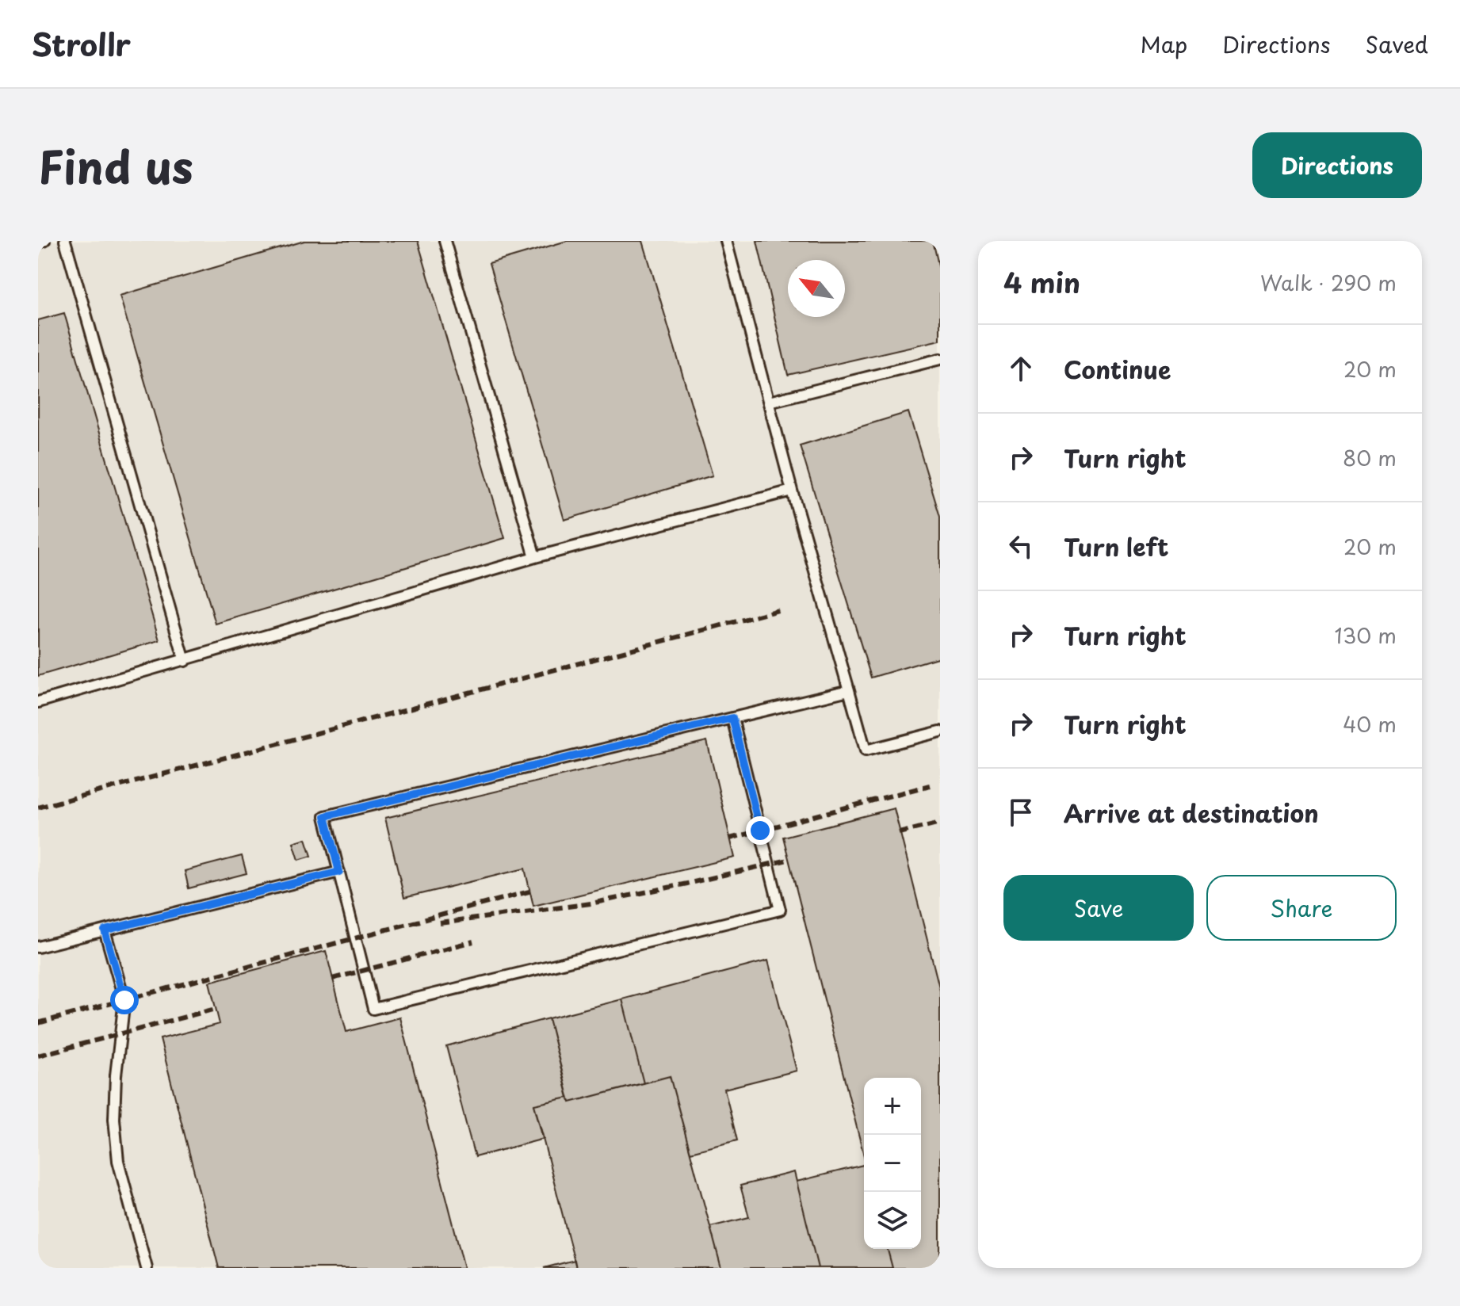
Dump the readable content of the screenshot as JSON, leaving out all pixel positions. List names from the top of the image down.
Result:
{
  "north": "top left",
  "page": {
    "header": "Strollr",
    "nav": ["Map", "Directions", "Saved"],
    "title": "Find us",
    "buttons": [
      "Directions",
      ["Save", "Share"]
    ],
    "heading": ["4 min", "Walk · 290 m"],
    "list": [
      ["Continue", "20 m"],
      ["Turn right", "80 m"],
      ["Turn left", "20 m"],
      ["Turn right", "130 m"],
      ["Turn right", "40 m"],
      "Arrive at destination"
    ],
    "map_buttons": ["+", "−"]
  }
}
